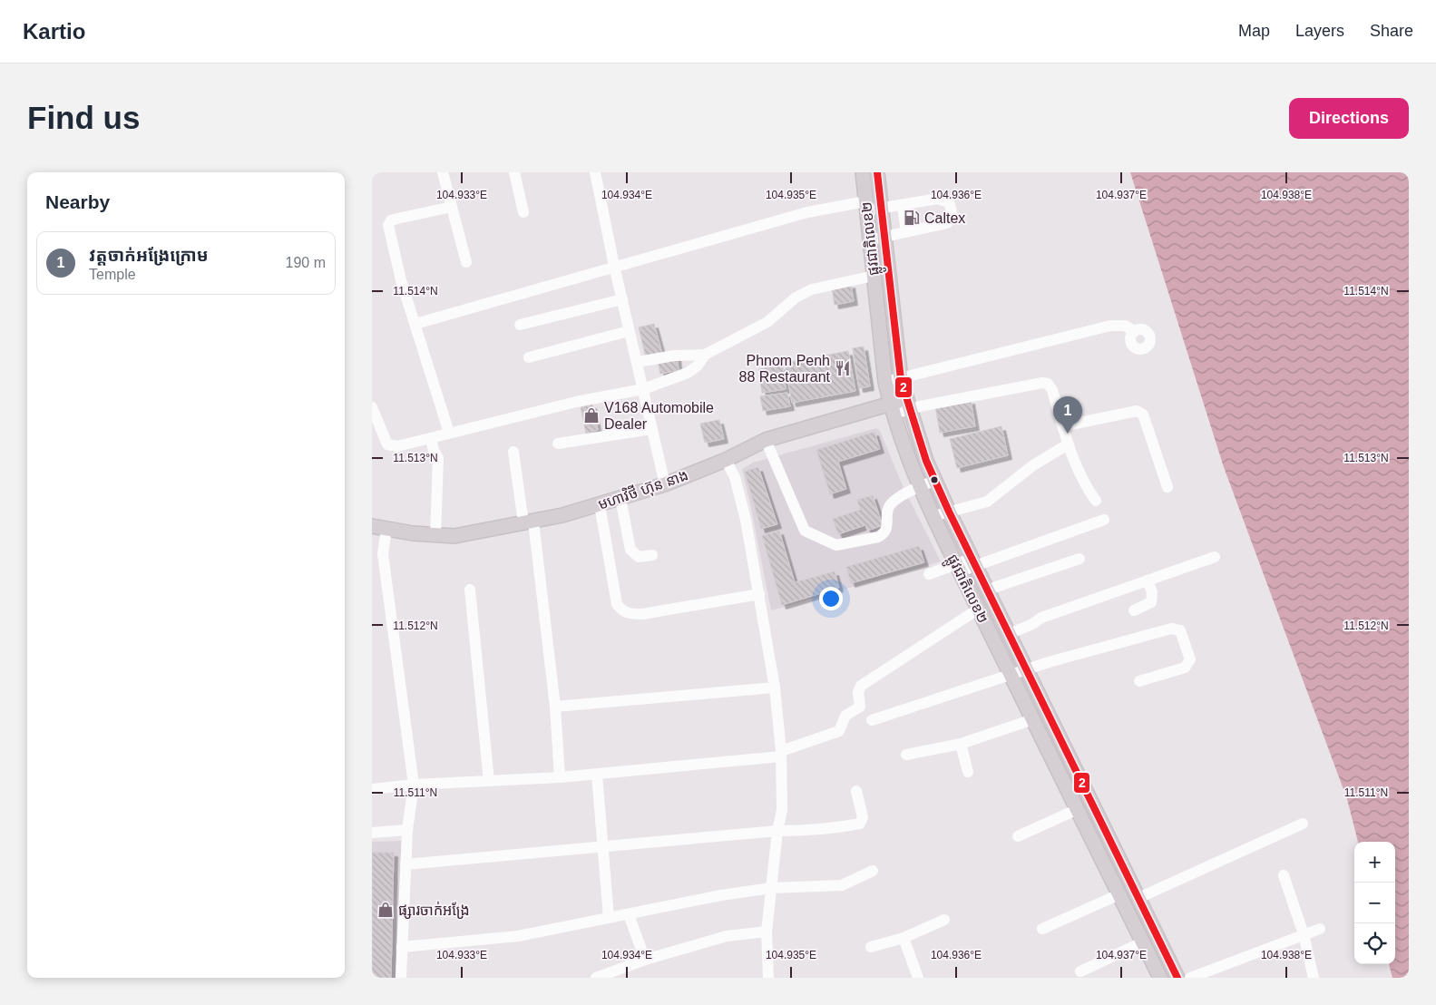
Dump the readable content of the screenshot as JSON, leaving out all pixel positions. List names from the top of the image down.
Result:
{
  "streets": {
    "main road": ["ផ្លូវជាតិលេខ២", "មហាវិថី ហ៊ុន នាង"]
  },
  "crossings": [
    ["ផ្លូវជាតិលេខ២", "មហាវិថី ហ៊ុន នាង"]
  ],
  "places": {
    "fuel station": ["Caltex"],
    "restaurant": ["Phnom Penh 88 Restaurant"],
    "shop": ["V168 Automobile Dealer", "ផ្សារចាក់អង្រែ"]
  },
  "lines": ["transit line 2"],
  "page": {
    "header": "Kartio",
    "nav": ["Map", "Layers", "Share"],
    "buttons": "Directions",
    "title": "Find us",
    "heading": "Nearby",
    "list": [
      {
        "mark": "1",
        "name": "វត្តចាក់អង្រែក្រោម",
        "note": "Temple",
        "value": "190 m"
      }
    ],
    "pins": "1",
    "map_buttons": ["+", "−"]
  },
  "coordinates": [
    "104.933°E",
    "104.934°E",
    "104.935°E",
    "104.936°E",
    "104.937°E",
    "104.938°E",
    "11.514°N",
    "11.513°N",
    "11.512°N",
    "11.511°N"
  ]
}
